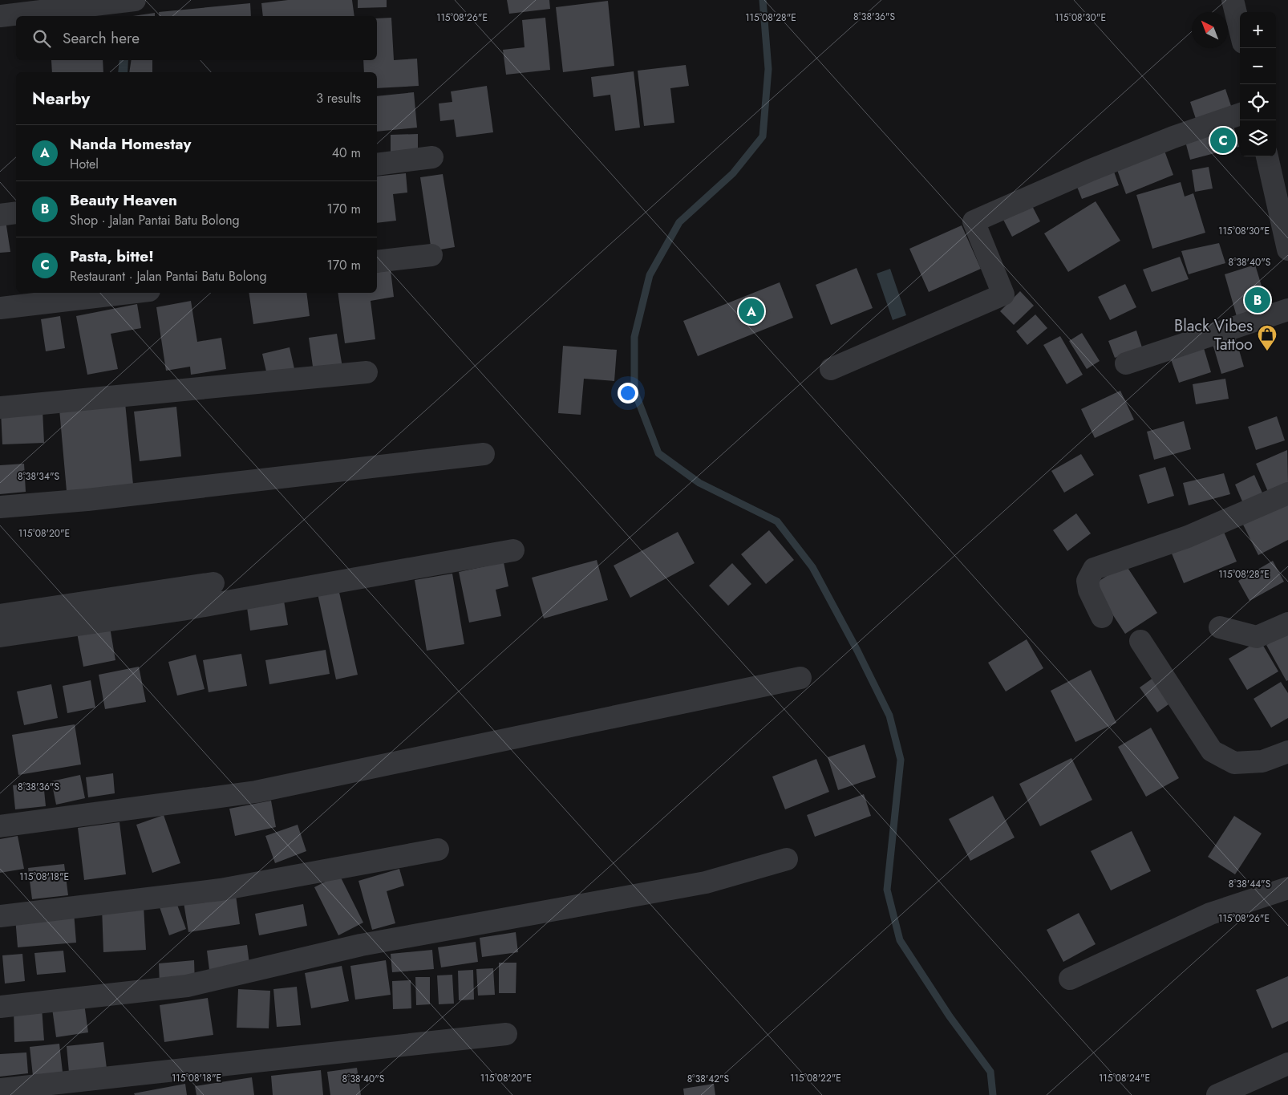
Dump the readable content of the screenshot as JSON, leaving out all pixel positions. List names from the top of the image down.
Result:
{
  "places": {
    "shop": ["Black Vibes Tattoo"]
  },
  "north": "top left",
  "page": {
    "map_buttons": ["+", "−"],
    "search": "Search here",
    "heading": ["Nearby", "3 results"],
    "list": [
      {
        "mark": "A",
        "name": "Nanda Homestay",
        "note": "Hotel",
        "value": "40 m"
      },
      {
        "mark": "B",
        "name": "Beauty Heaven",
        "note": "Shop · Jalan Pantai Batu Bolong",
        "value": "170 m"
      },
      {
        "mark": "C",
        "name": "Pasta, bitte!",
        "note": "Restaurant · Jalan Pantai Batu Bolong",
        "value": "170 m"
      }
    ],
    "pins": ["C", "B", "A"]
  },
  "coordinates": [
    "8°38'36\"S",
    "115°08'26\"E",
    "115°08'28\"E",
    "115°08'30\"E",
    "8°38'40\"S",
    "8°38'34\"S",
    "115°08'20\"E",
    "115°08'18\"E",
    "8°38'44\"S",
    "115°08'22\"E",
    "115°08'24\"E",
    "8°38'42\"S"
  ]
}
